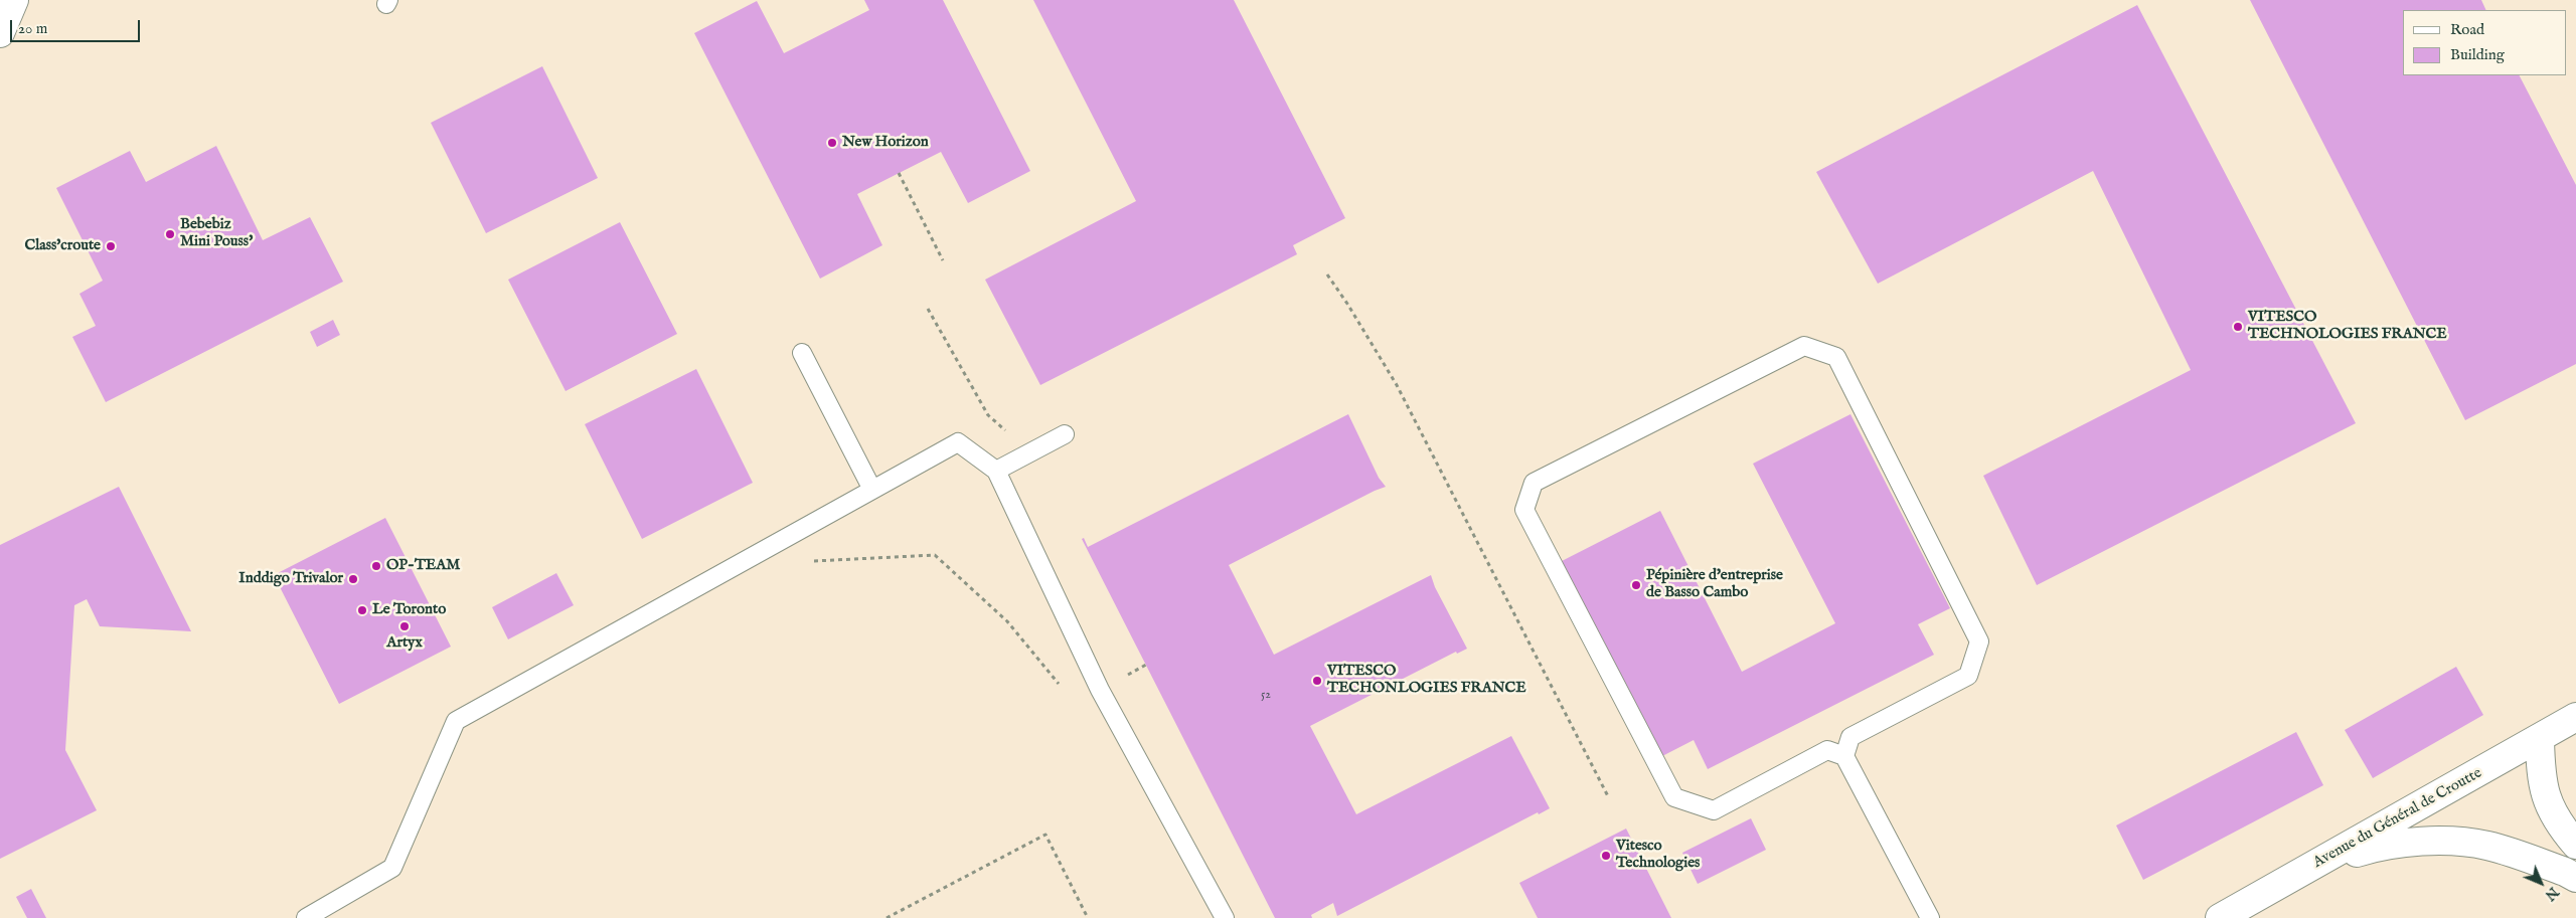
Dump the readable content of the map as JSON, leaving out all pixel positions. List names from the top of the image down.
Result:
{
  "streets": {
    "street": ["Avenue du Général de Croutte"]
  },
  "places": [
    "New Horizon",
    "Bebebiz Mini Pouss'",
    "Class'croute",
    "VITESCO TECHNOLOGIES FRANCE",
    "OP-TEAM",
    "Inddigo Trivalor",
    "Pépinière d'entreprise de Basso Cambo",
    "Le Toronto",
    "Artyx",
    "VITESCO TECHONLOGIES FRANCE",
    "Vitesco Technologies"
  ],
  "house_numbers": ["52"],
  "legend": ["Road", "Building"],
  "scale_bar": "20 m",
  "north": "bottom right"
}
